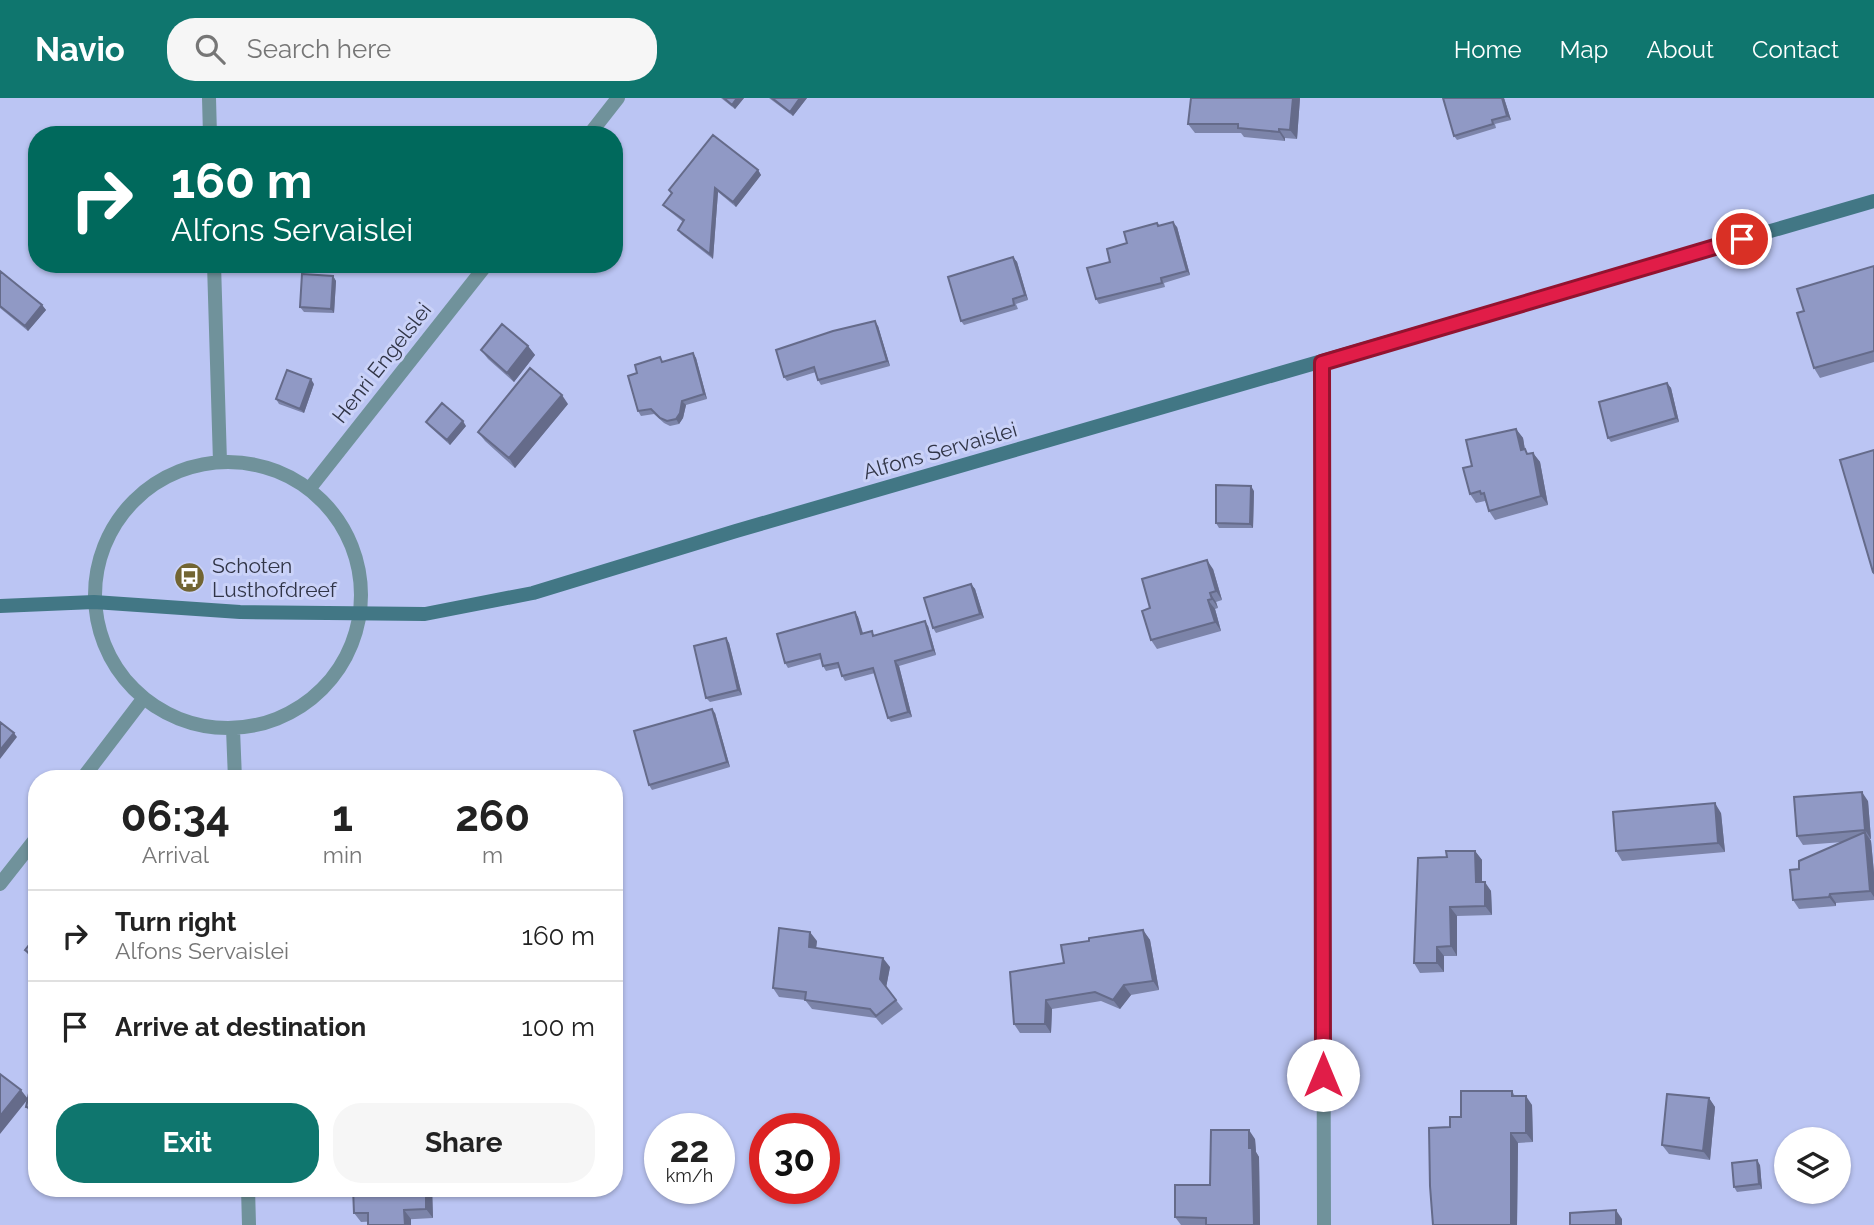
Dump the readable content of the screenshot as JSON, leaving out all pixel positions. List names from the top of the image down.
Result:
{
  "streets": {
    "street": ["Henri Engelslei", "Alfons Servaislei"]
  },
  "places": {
    "bus stop": ["Schoten Lusthofdreef"]
  },
  "page": {
    "header": "Navio",
    "search": "Search here",
    "nav": [
      "Home",
      "Map",
      "About",
      "Contact"
    ],
    "turn": ["160 m", "Alfons Servaislei"],
    "eta": [
      "06:34",
      "Arrival",
      "1",
      "min",
      "260",
      "m"
    ],
    "list": [
      {
        "name": "Turn right",
        "note": "Alfons Servaislei",
        "value": "160 m"
      },
      {
        "name": "Arrive at destination",
        "value": "100 m"
      }
    ],
    "buttons": ["Exit", "Share"],
    "speed": "22 km/h",
    "limit": "30"
  }
}
